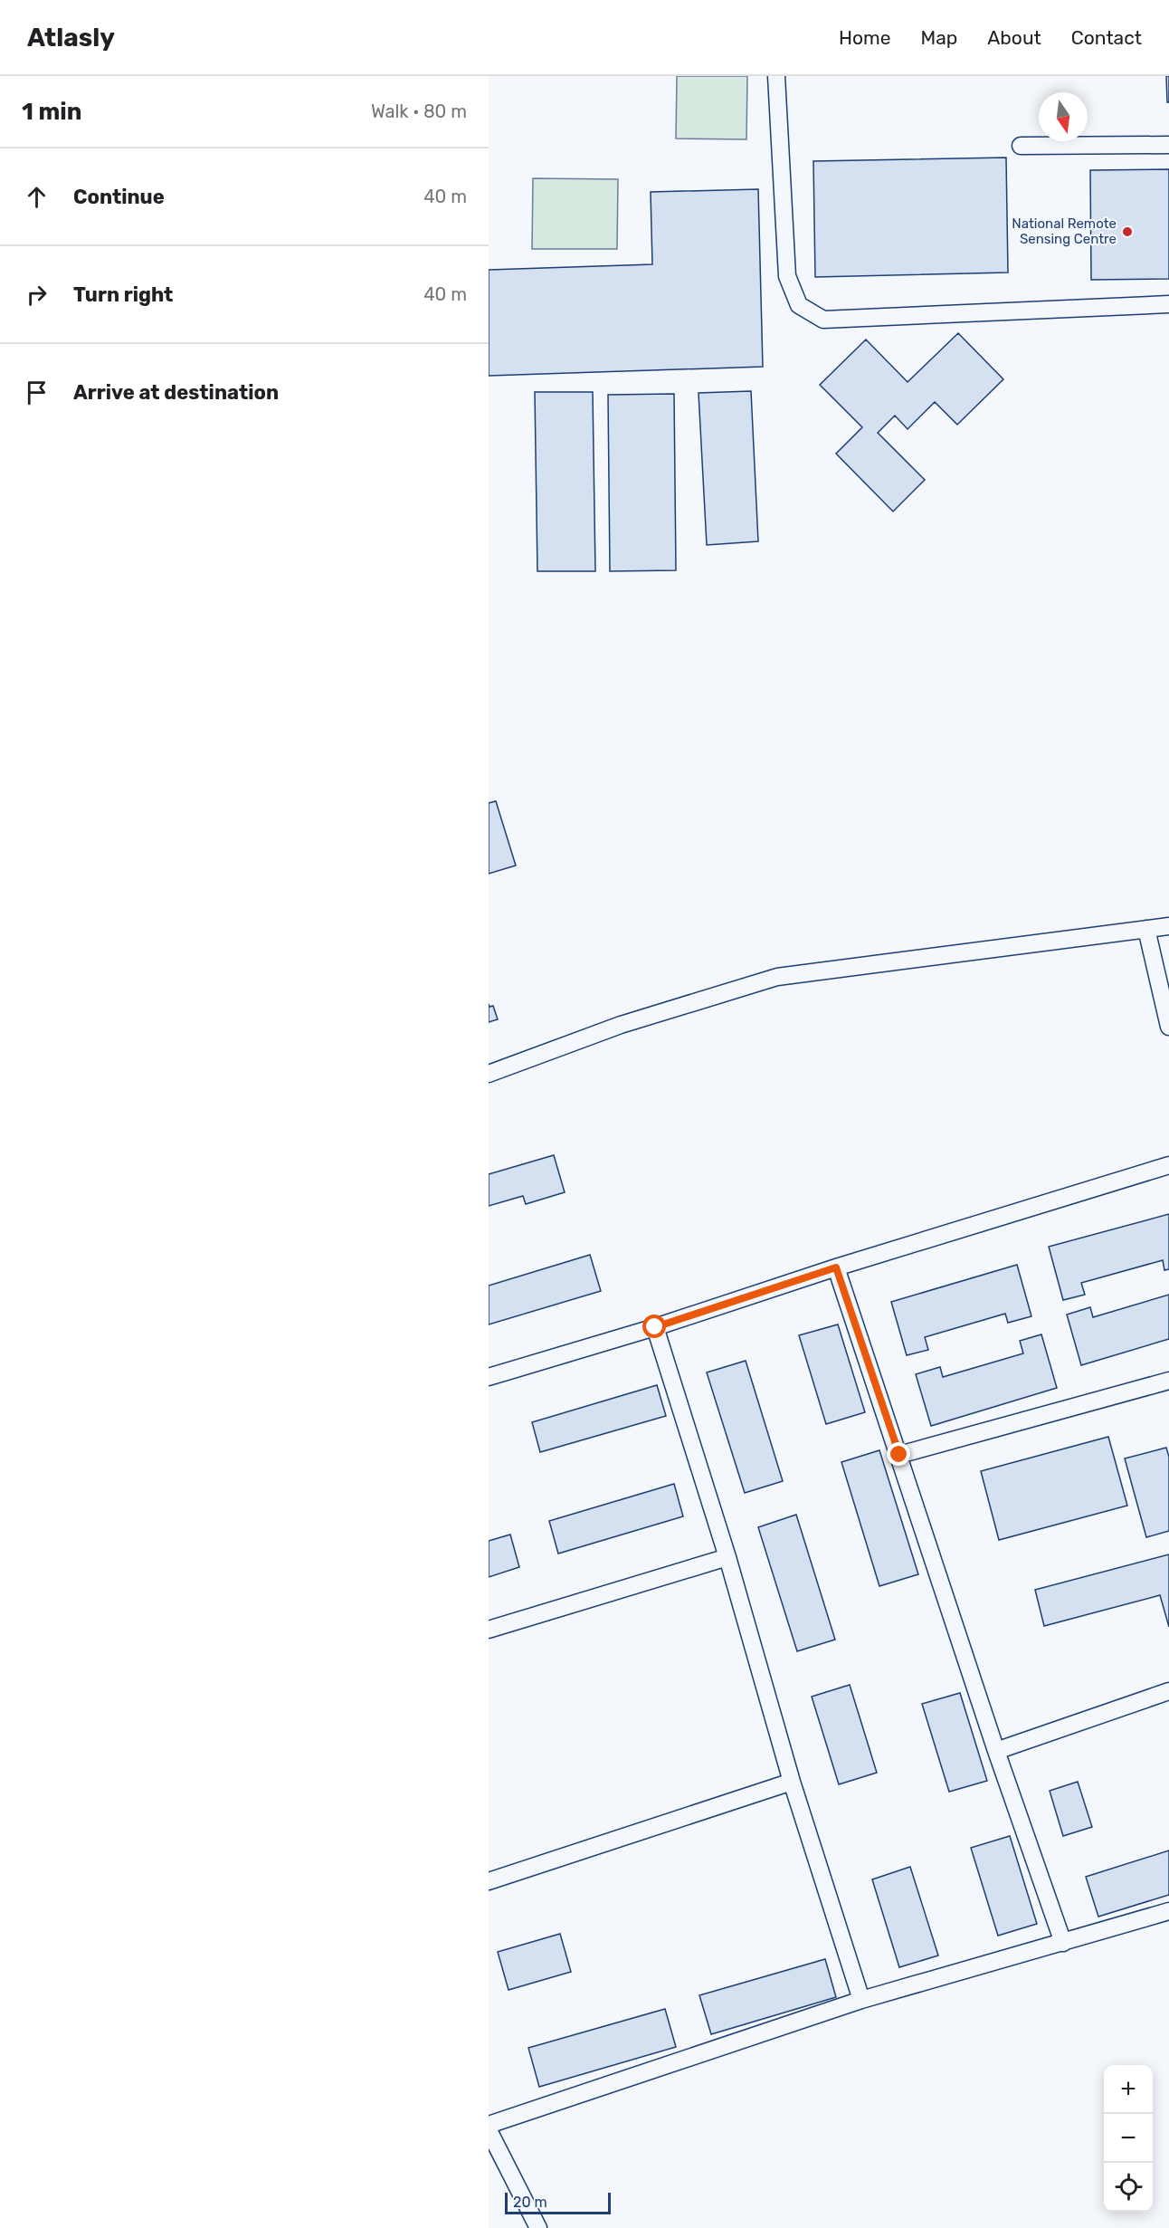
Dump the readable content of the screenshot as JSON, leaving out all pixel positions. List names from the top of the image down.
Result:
{
  "places": ["National Remote Sensing Centre"],
  "scale_bar": "20 m",
  "north": "bottom",
  "page": {
    "header": "Atlasly",
    "nav": [
      "Home",
      "Map",
      "About",
      "Contact"
    ],
    "heading": ["1 min", "Walk · 80 m"],
    "list": [
      ["Continue", "40 m"],
      ["Turn right", "40 m"],
      "Arrive at destination"
    ],
    "map_buttons": ["+", "−"],
    "scale": "20 m"
  }
}
